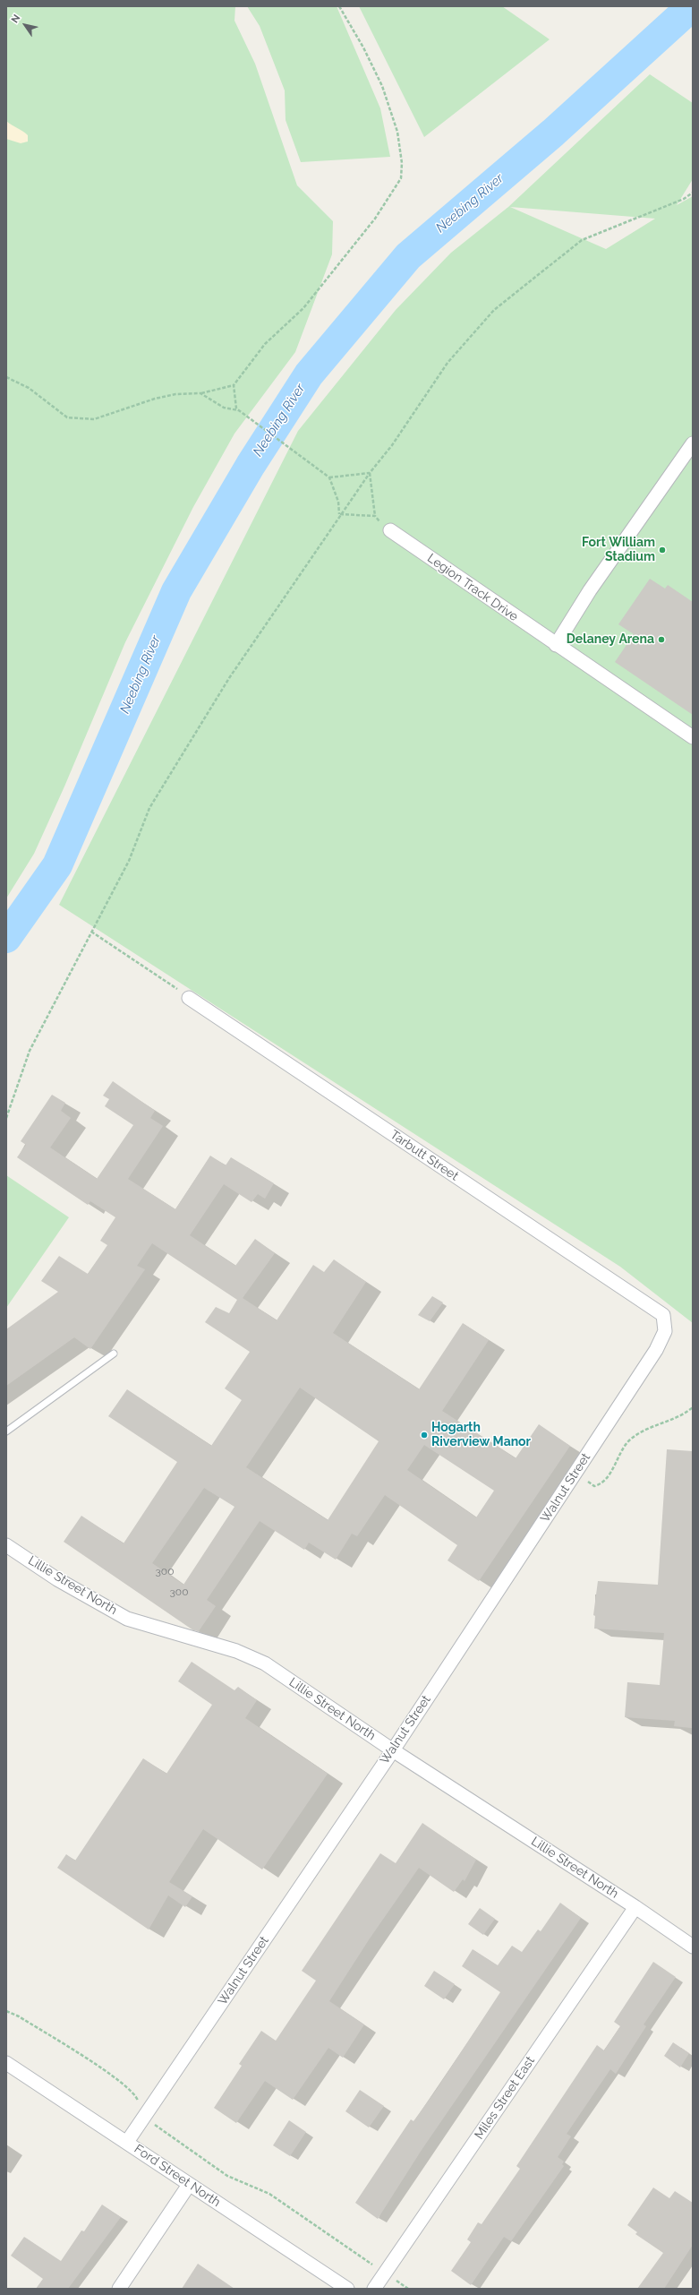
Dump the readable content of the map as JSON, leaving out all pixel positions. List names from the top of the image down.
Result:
{
  "streets": {
    "street": [
      "Legion Track Drive",
      "Tarbutt Street",
      "Walnut Street",
      "Lillie Street North",
      "Miles Street East",
      "Ford Street North"
    ]
  },
  "crossings": [
    ["Tarbutt Street", "Walnut Street"],
    ["Walnut Street", "Lillie Street North"],
    ["Walnut Street", "Ford Street North"],
    ["Lillie Street North", "Miles Street East"]
  ],
  "water": ["Neebing River"],
  "places": ["Fort William Stadium", "Delaney Arena", "Hogarth Riverview Manor"],
  "house_numbers": ["300", "300"],
  "north": "top left"
}
